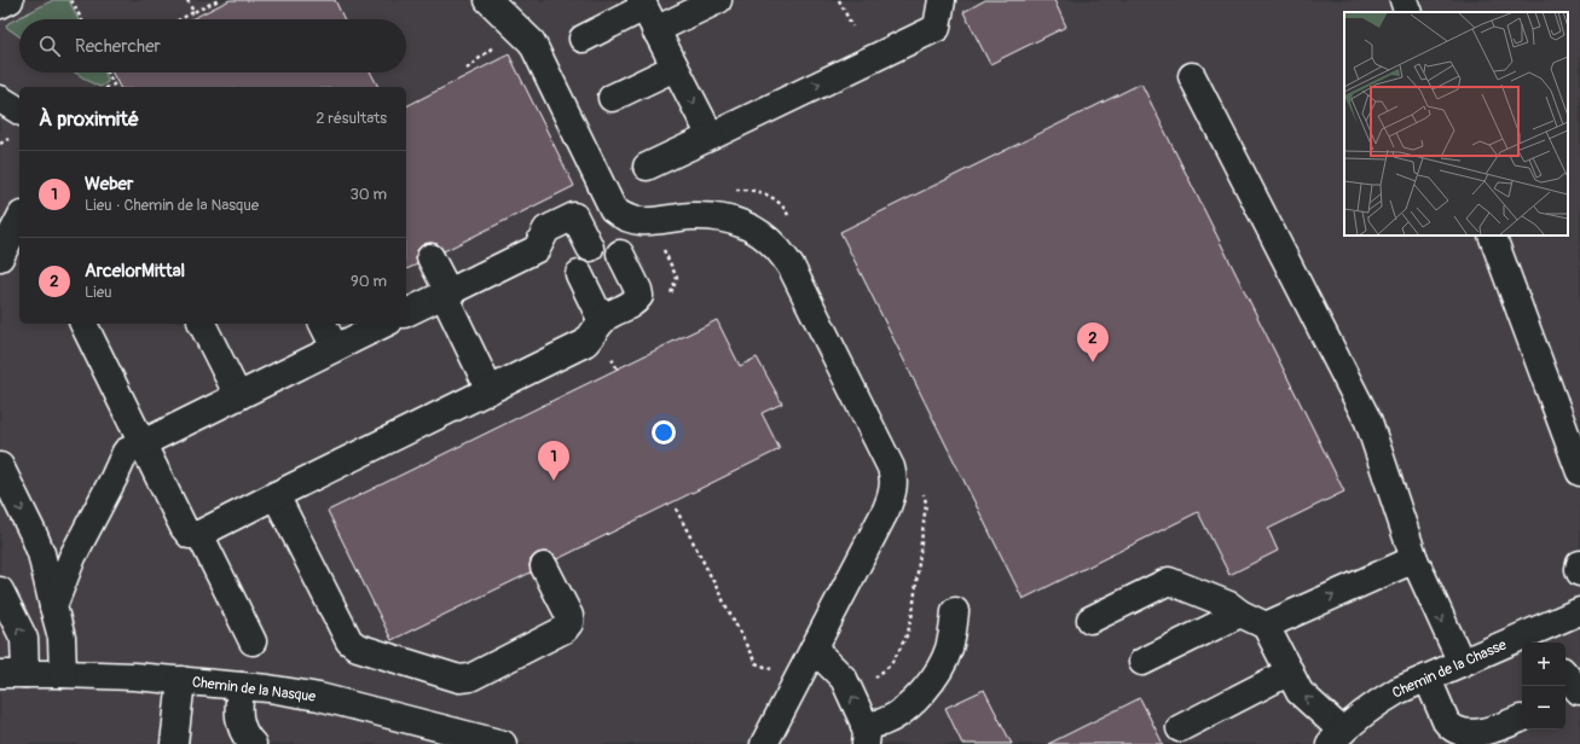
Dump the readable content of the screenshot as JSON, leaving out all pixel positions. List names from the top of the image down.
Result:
{
  "streets": {
    "street": ["Chemin de la Chasse", "Chemin de la Nasque"]
  },
  "page": {
    "search": "Rechercher",
    "heading": ["À proximité", "2 résultats"],
    "list": [
      {
        "mark": "1",
        "name": "Weber",
        "note": "Lieu · Chemin de la Nasque",
        "value": "30 m"
      },
      {
        "mark": "2",
        "name": "ArcelorMittal",
        "note": "Lieu",
        "value": "90 m"
      }
    ],
    "pins": ["2", "1"],
    "map_buttons": ["+", "−"]
  }
}
